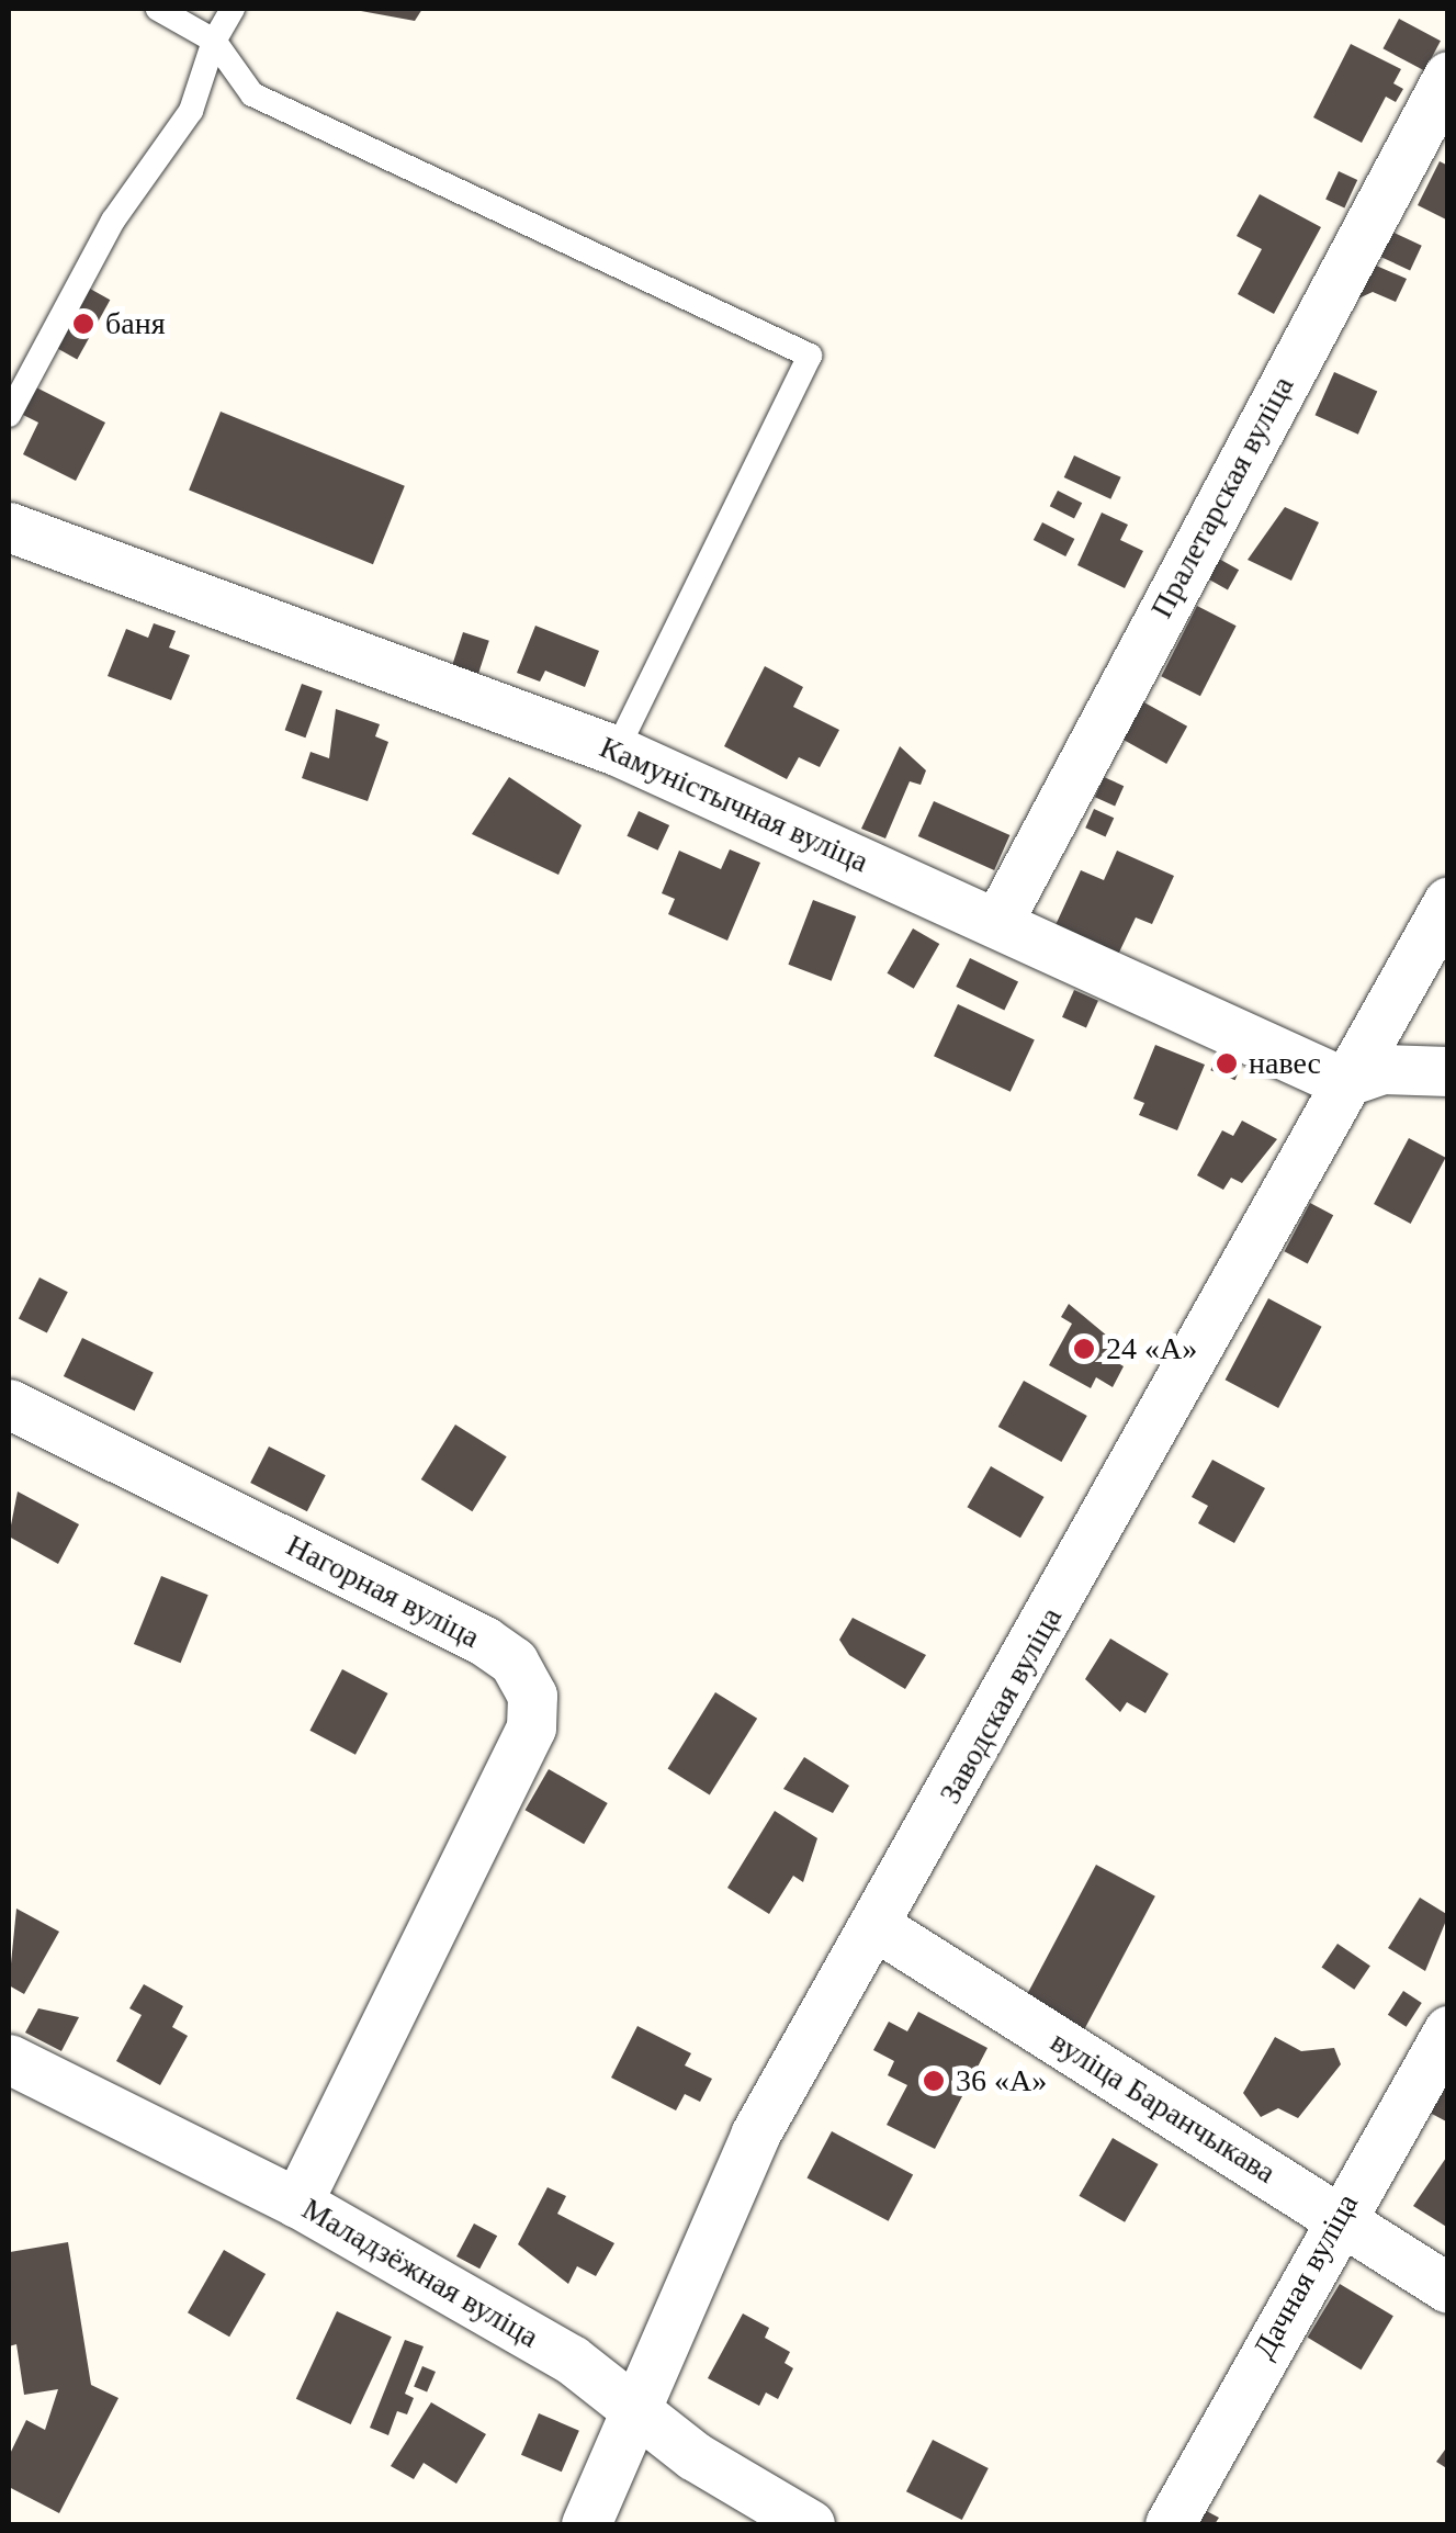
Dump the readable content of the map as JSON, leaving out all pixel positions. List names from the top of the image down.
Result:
{
  "streets": {
    "street": [
      "Пралетарская вуліца",
      "Камуністычная вуліца",
      "Нагорная вуліца",
      "Заводская вуліца",
      "вуліца Баранчыкава",
      "Маладзёжная вуліца",
      "Дачная вуліца"
    ]
  },
  "crossings": [
    ["Пралетарская вуліца", "Камуністычная вуліца"],
    ["Камуністычная вуліца", "Заводская вуліца"],
    ["Нагорная вуліца", "Маладзёжная вуліца"],
    ["Заводская вуліца", "вуліца Баранчыкава"],
    ["Заводская вуліца", "Маладзёжная вуліца"],
    ["вуліца Баранчыкава", "Дачная вуліца"]
  ],
  "places": [
    "баня",
    "навес",
    "24 «А»",
    "36 «А»"
  ]
}
